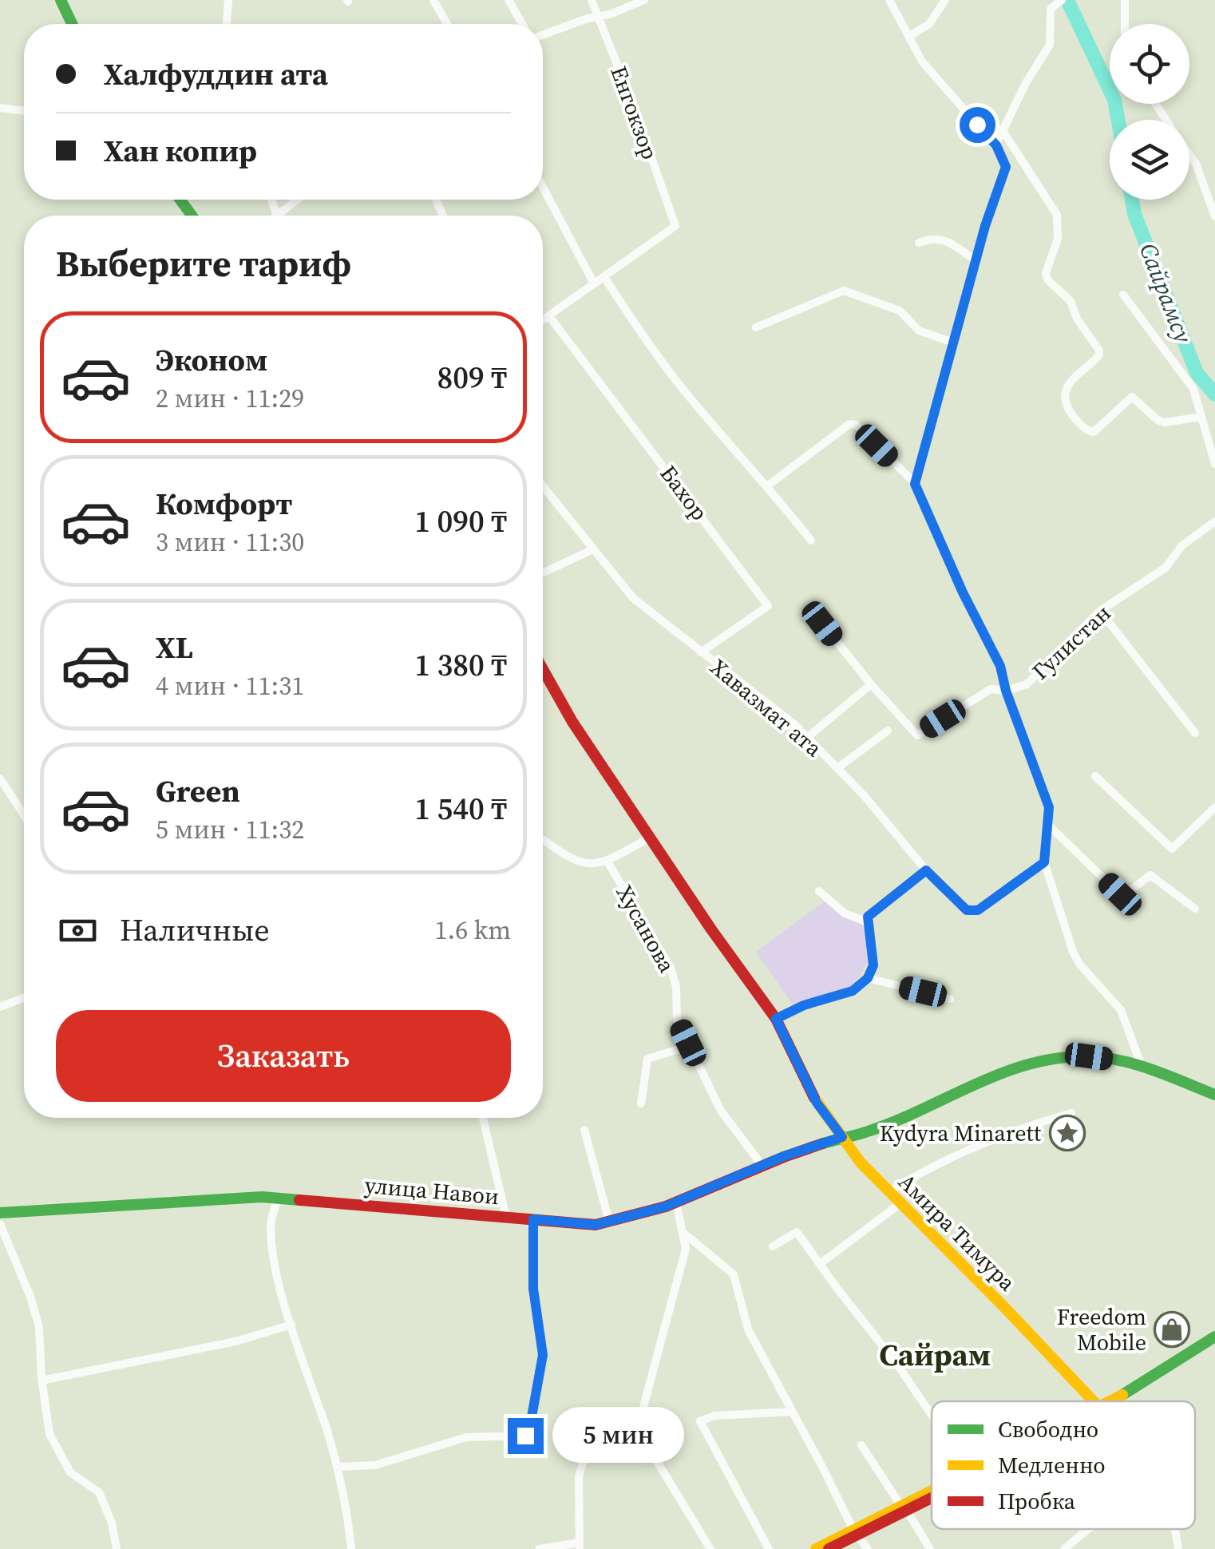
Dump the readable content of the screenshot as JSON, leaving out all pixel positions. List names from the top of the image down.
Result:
{
  "streets": {
    "street": [
      "Енгокзор",
      "Бахор",
      "Гулистан",
      "Хавазмат ата",
      "Хусанова",
      "улица Навои",
      "Амира Тимура"
    ]
  },
  "crossings": [
    ["Бахор", "Хавазмат ата"],
    ["Хусанова", "улица Навои"],
    ["Хусанова", "Амира Тимура"],
    ["улица Навои", "Амира Тимура"]
  ],
  "districts": ["Сайрам"],
  "water": ["Сайрамсу"],
  "places": {
    "place": ["Kydyra Minarett"],
    "shop": ["Freedom Mobile"]
  },
  "legend": ["Свободно", "Медленно", "Пробка"],
  "page": {
    "banner": ["Халфуддин ата", "Хан копир"],
    "heading": "Выберите тариф",
    "list": [
      {
        "name": "Эконом",
        "note": "2 мин · 11:29",
        "value": "809 ₸"
      },
      {
        "name": "Комфорт",
        "note": "3 мин · 11:30",
        "value": "1 090 ₸"
      },
      {
        "name": "XL",
        "note": "4 мин · 11:31",
        "value": "1 380 ₸"
      },
      {
        "name": "Green",
        "note": "5 мин · 11:32",
        "value": "1 540 ₸"
      }
    ],
    "pay": ["Наличные", "1.6 km"],
    "buttons": "Заказать",
    "bubble": "5 мин"
  }
}
